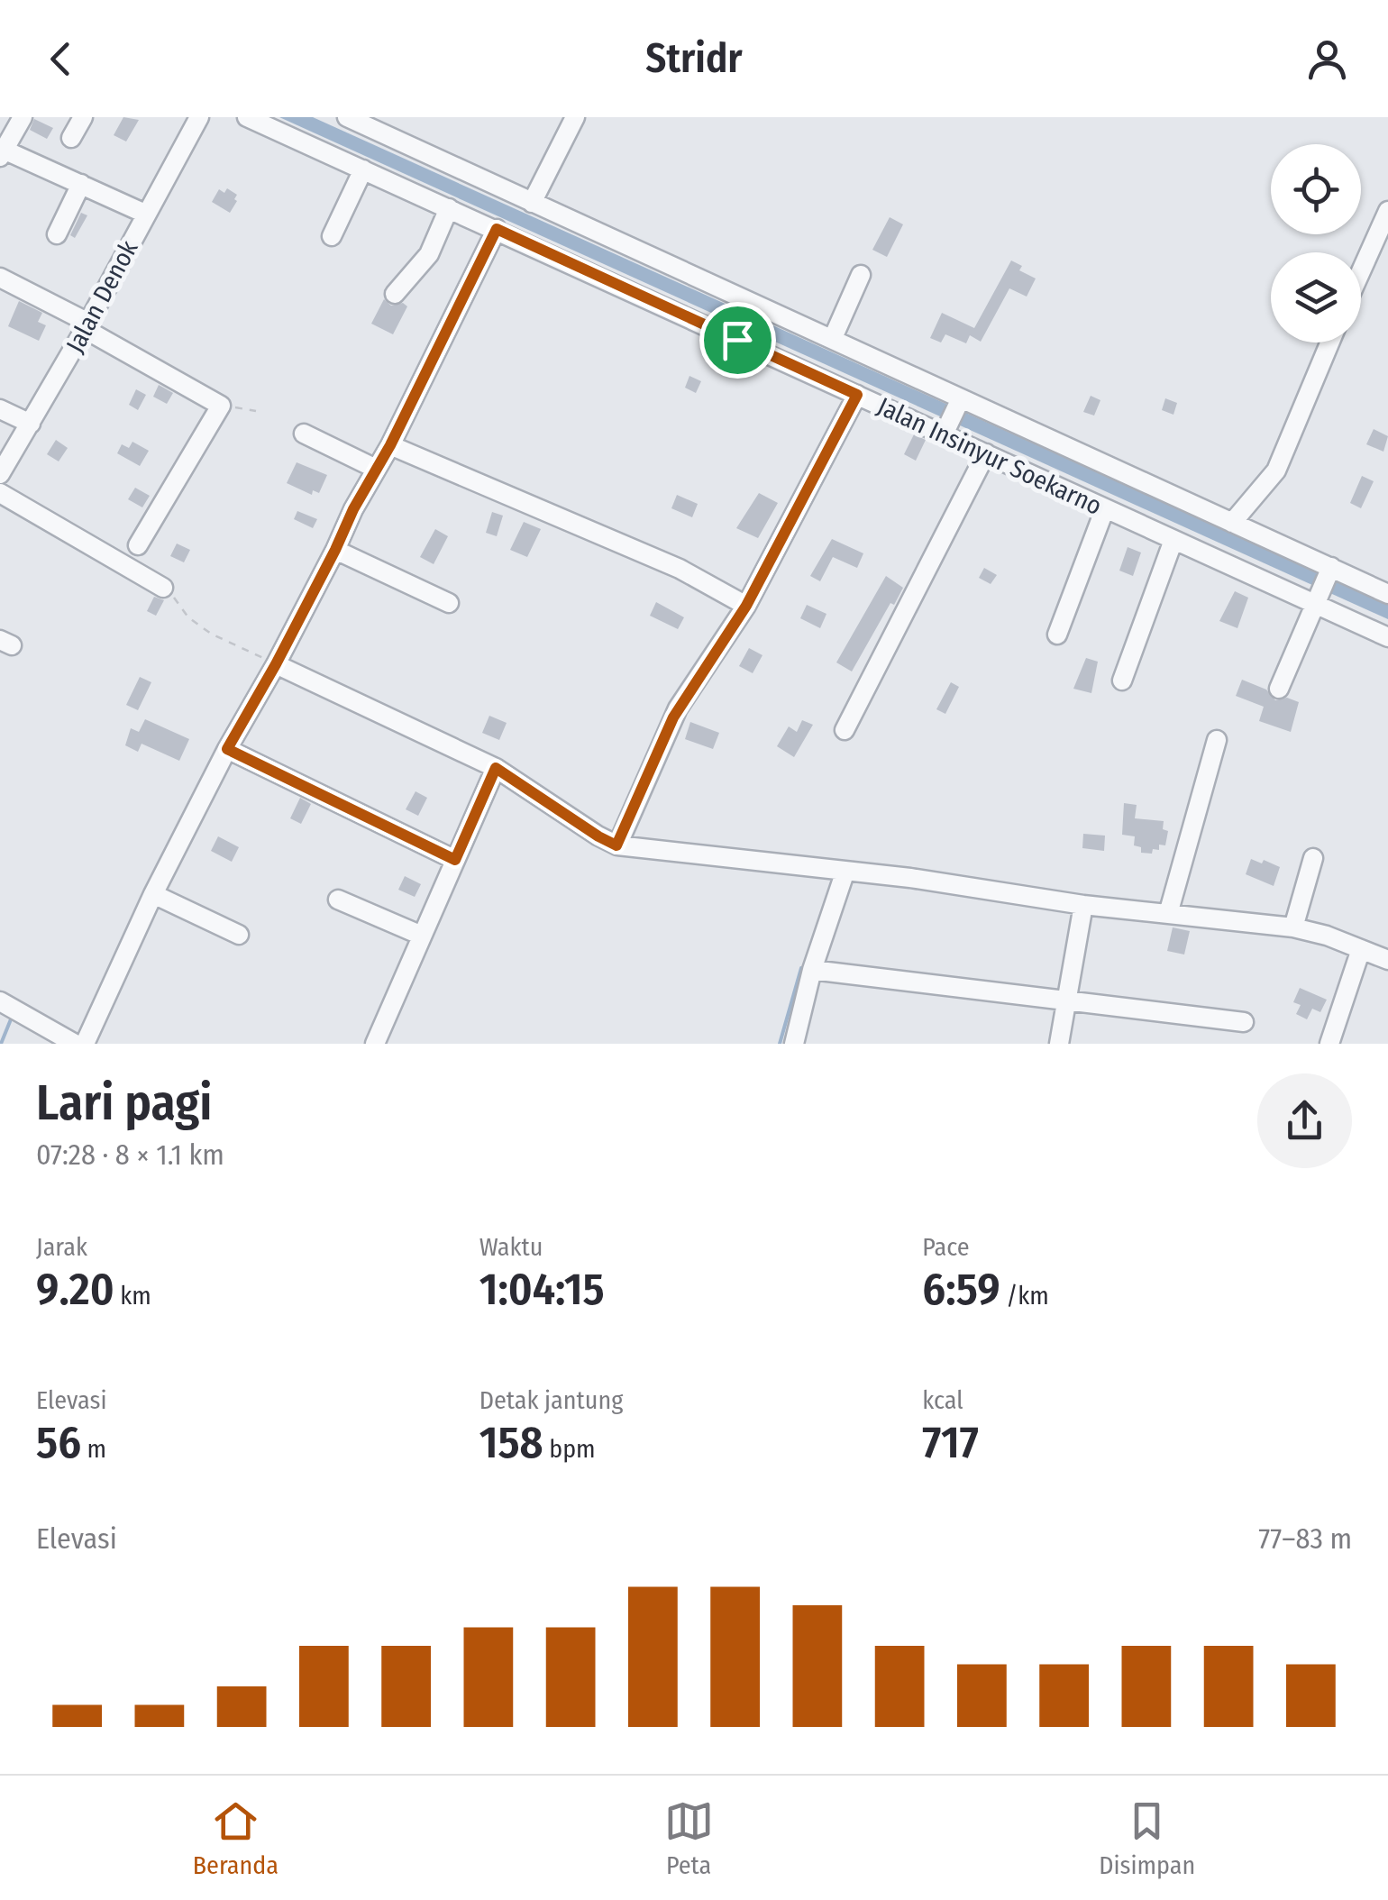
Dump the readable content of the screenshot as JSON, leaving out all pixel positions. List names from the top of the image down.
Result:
{
  "streets": {
    "street": ["Jalan Denok", "Jalan Insinyur Soekarno"]
  },
  "page": {
    "header": "Stridr",
    "heading": ["Lari pagi", "07:28 · 8 × 1.1 km"],
    "stats": [
      ["Jarak", "9.20 km"],
      ["Waktu", "1:04:15"],
      ["Pace", "6:59 /km"],
      ["Elevasi", "56 m"],
      ["Detak jantung", "158 bpm"],
      ["kcal", "717"]
    ],
    "chart": ["Elevasi", "77–83 m"],
    "tabs": ["Beranda", "Peta", "Disimpan"]
  }
}
